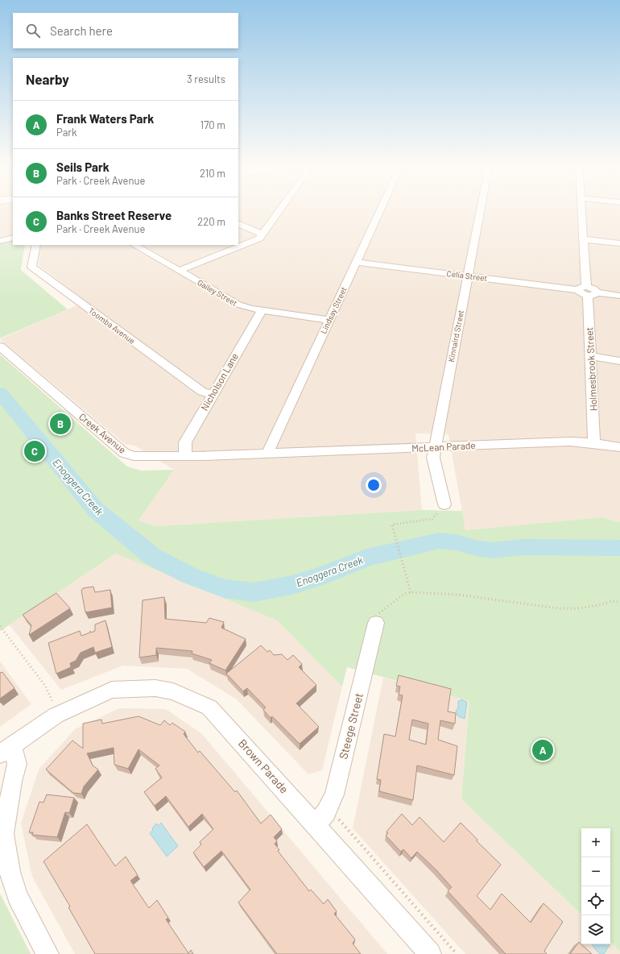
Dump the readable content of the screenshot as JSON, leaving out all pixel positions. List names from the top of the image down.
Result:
{
  "streets": {
    "street": [
      "Celia Street",
      "Gailey Street",
      "Lindsay Street",
      "Toomba Avenue",
      "Kinnaird Street",
      "Holmesbrook Street",
      "Nicholson Lane",
      "Creek Avenue",
      "McLean Parade",
      "Steege Street",
      "Brown Parade"
    ]
  },
  "crossings": [
    ["Celia Street", "Lindsay Street"],
    ["Celia Street", "Kinnaird Street"],
    ["Celia Street", "Holmesbrook Street"],
    ["Gailey Street", "Lindsay Street"],
    ["Gailey Street", "Nicholson Lane"],
    ["Lindsay Street", "Creek Avenue"],
    ["Lindsay Street", "McLean Parade"],
    ["Toomba Avenue", "Nicholson Lane"],
    ["Kinnaird Street", "McLean Parade"],
    ["Holmesbrook Street", "McLean Parade"],
    ["Nicholson Lane", "Creek Avenue"],
    ["Creek Avenue", "McLean Parade"],
    ["Steege Street", "Brown Parade"]
  ],
  "water": ["Enoggera Creek"],
  "page": {
    "search": "Search here",
    "heading": ["Nearby", "3 results"],
    "list": [
      {
        "mark": "A",
        "name": "Frank Waters Park",
        "note": "Park",
        "value": "170 m"
      },
      {
        "mark": "B",
        "name": "Seils Park",
        "note": "Park · Creek Avenue",
        "value": "210 m"
      },
      {
        "mark": "C",
        "name": "Banks Street Reserve",
        "note": "Park · Creek Avenue",
        "value": "220 m"
      }
    ],
    "pins": ["B", "C", "A"],
    "map_buttons": ["+", "−"]
  }
}
